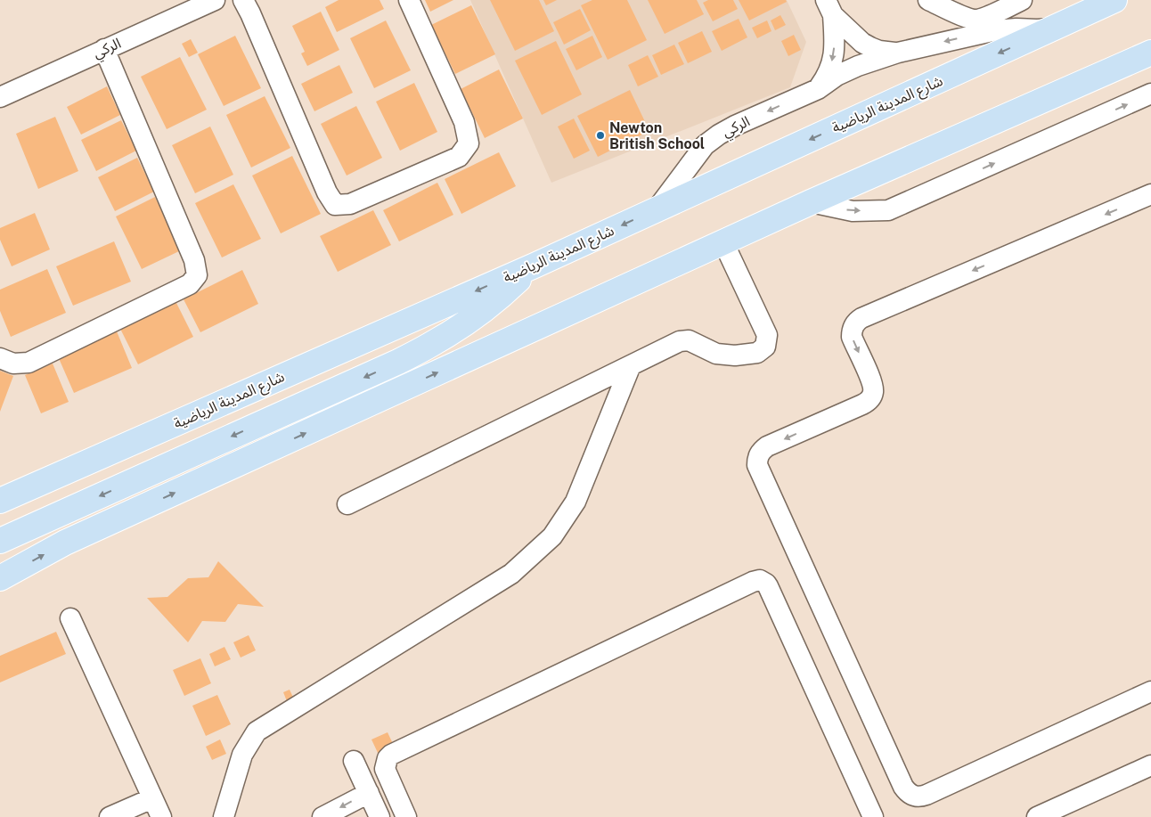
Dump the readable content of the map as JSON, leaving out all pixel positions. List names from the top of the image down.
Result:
{
  "streets": {
    "main road": ["شارع المدينة الرياضية"],
    "street": ["الركي"]
  },
  "crossings": [
    ["الركي", "شارع المدينة الرياضية"]
  ],
  "places": ["Newton British School"]
}
